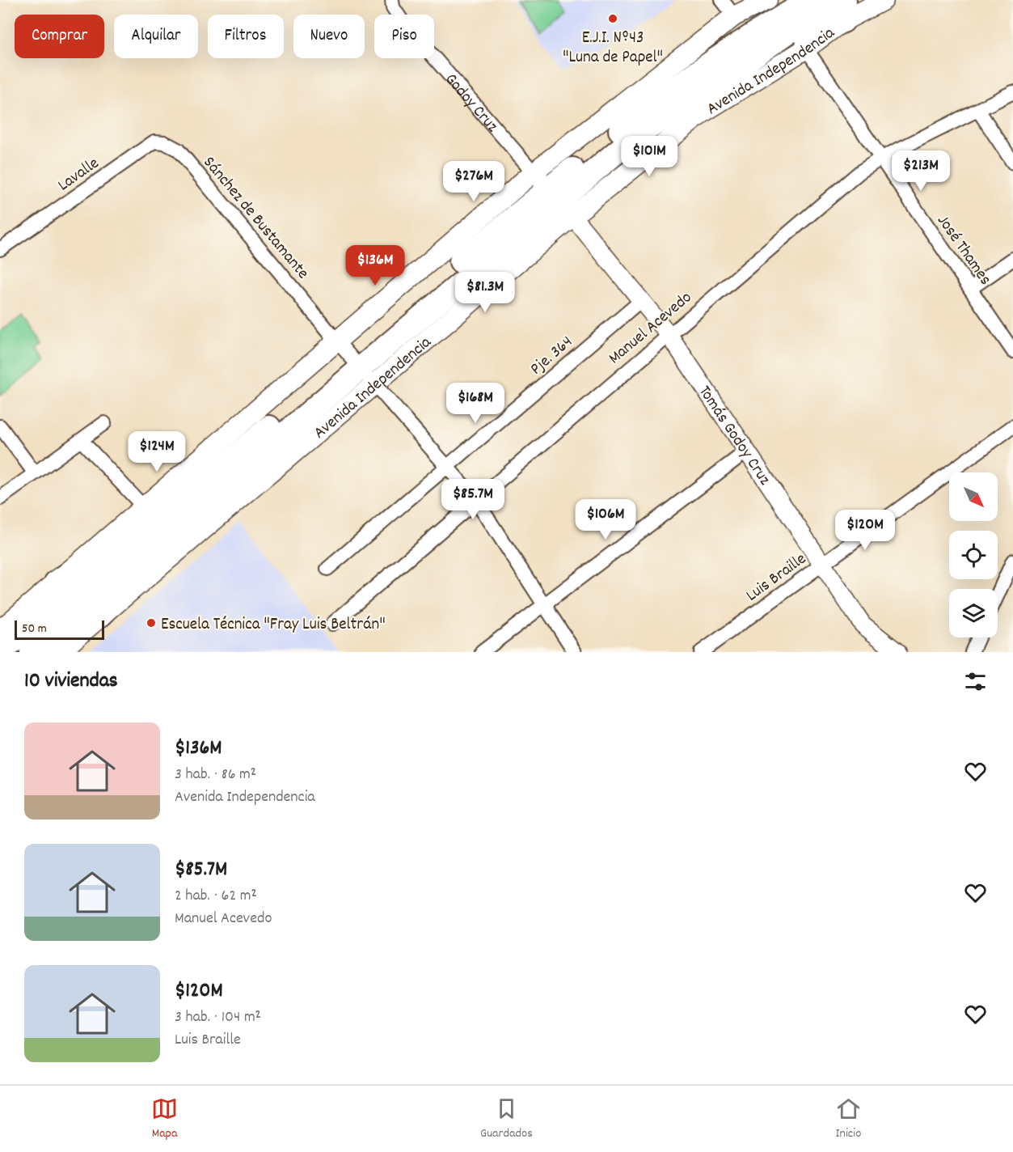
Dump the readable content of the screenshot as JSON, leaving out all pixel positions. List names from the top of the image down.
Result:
{
  "streets": {
    "highway": ["Avenida Independencia"],
    "street": [
      "Godoy Cruz",
      "Lavalle",
      "Sánchez de Bustamante",
      "José Thames",
      "Manuel Acevedo",
      "Pje. 364",
      "Tomás Godoy Cruz",
      "Luis Braille"
    ]
  },
  "crossings": [
    ["Avenida Independencia", "Godoy Cruz"],
    ["Avenida Independencia", "Sánchez de Bustamante"],
    ["Avenida Independencia", "José Thames"],
    ["Avenida Independencia", "Tomás Godoy Cruz"],
    ["Godoy Cruz", "Tomás Godoy Cruz"],
    ["Lavalle", "Sánchez de Bustamante"],
    ["Sánchez de Bustamante", "Manuel Acevedo"],
    ["Sánchez de Bustamante", "Pje. 364"],
    ["José Thames", "Manuel Acevedo"],
    ["Manuel Acevedo", "Tomás Godoy Cruz"],
    ["Pje. 364", "Tomás Godoy Cruz"],
    ["Tomás Godoy Cruz", "Luis Braille"]
  ],
  "places": ["E.J.I. Nº43 \"Luna de Papel\"", "Escuela Técnica \"Fray Luis Beltrán\""],
  "scale_bar": "50 m",
  "north": "bottom right",
  "page": {
    "chip": [
      "Comprar",
      "Alquilar",
      "Filtros",
      "Nuevo",
      "Piso"
    ],
    "price": [
      "$101M",
      "$213M",
      "$276M",
      "$136M",
      "$81.3M",
      "$168M",
      "$124M",
      "$85.7M",
      "$106M",
      "$120M"
    ],
    "scale": "50 m",
    "heading": "10 viviendas",
    "list": [
      {
        "name": "$136M",
        "note": "3 hab. · 86 m² · Avenida Independencia"
      },
      {
        "name": "$85.7M",
        "note": "2 hab. · 62 m² · Manuel Acevedo"
      },
      {
        "name": "$120M",
        "note": "3 hab. · 104 m² · Luis Braille"
      }
    ],
    "tabs": ["Mapa", "Guardados", "Inicio"]
  }
}
